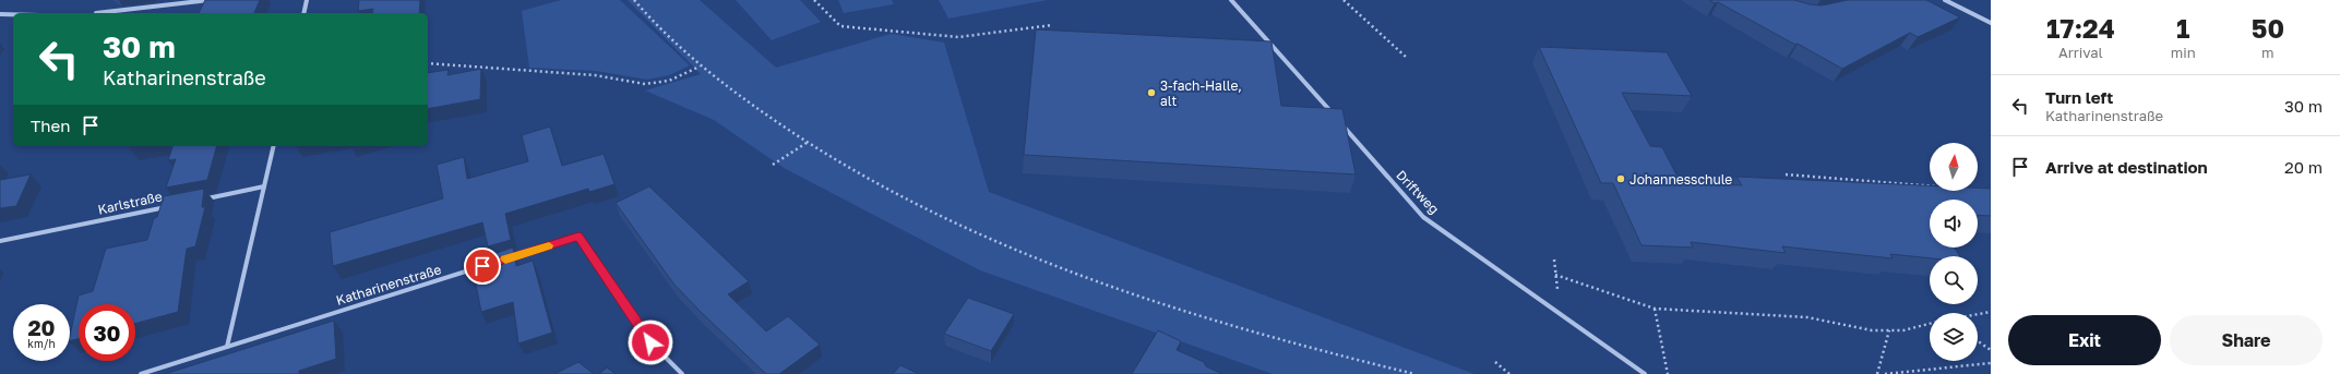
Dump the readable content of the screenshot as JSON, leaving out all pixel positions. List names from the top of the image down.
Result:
{
  "streets": {
    "street": ["Driftweg", "Karlstraße", "Katharinenstraße"]
  },
  "places": ["3-fach-Halle, alt", "Johannesschule"],
  "north": "top",
  "page": {
    "eta": [
      "17:24",
      "Arrival",
      "1",
      "min",
      "50",
      "m"
    ],
    "turn": ["30 m", "Katharinenstraße"],
    "list": [
      {
        "name": "Turn left",
        "note": "Katharinenstraße",
        "value": "30 m"
      },
      {
        "name": "Arrive at destination",
        "value": "20 m"
      }
    ],
    "then": "Then",
    "speed": "20 km/h",
    "limit": "30",
    "buttons": ["Exit", "Share"]
  }
}
